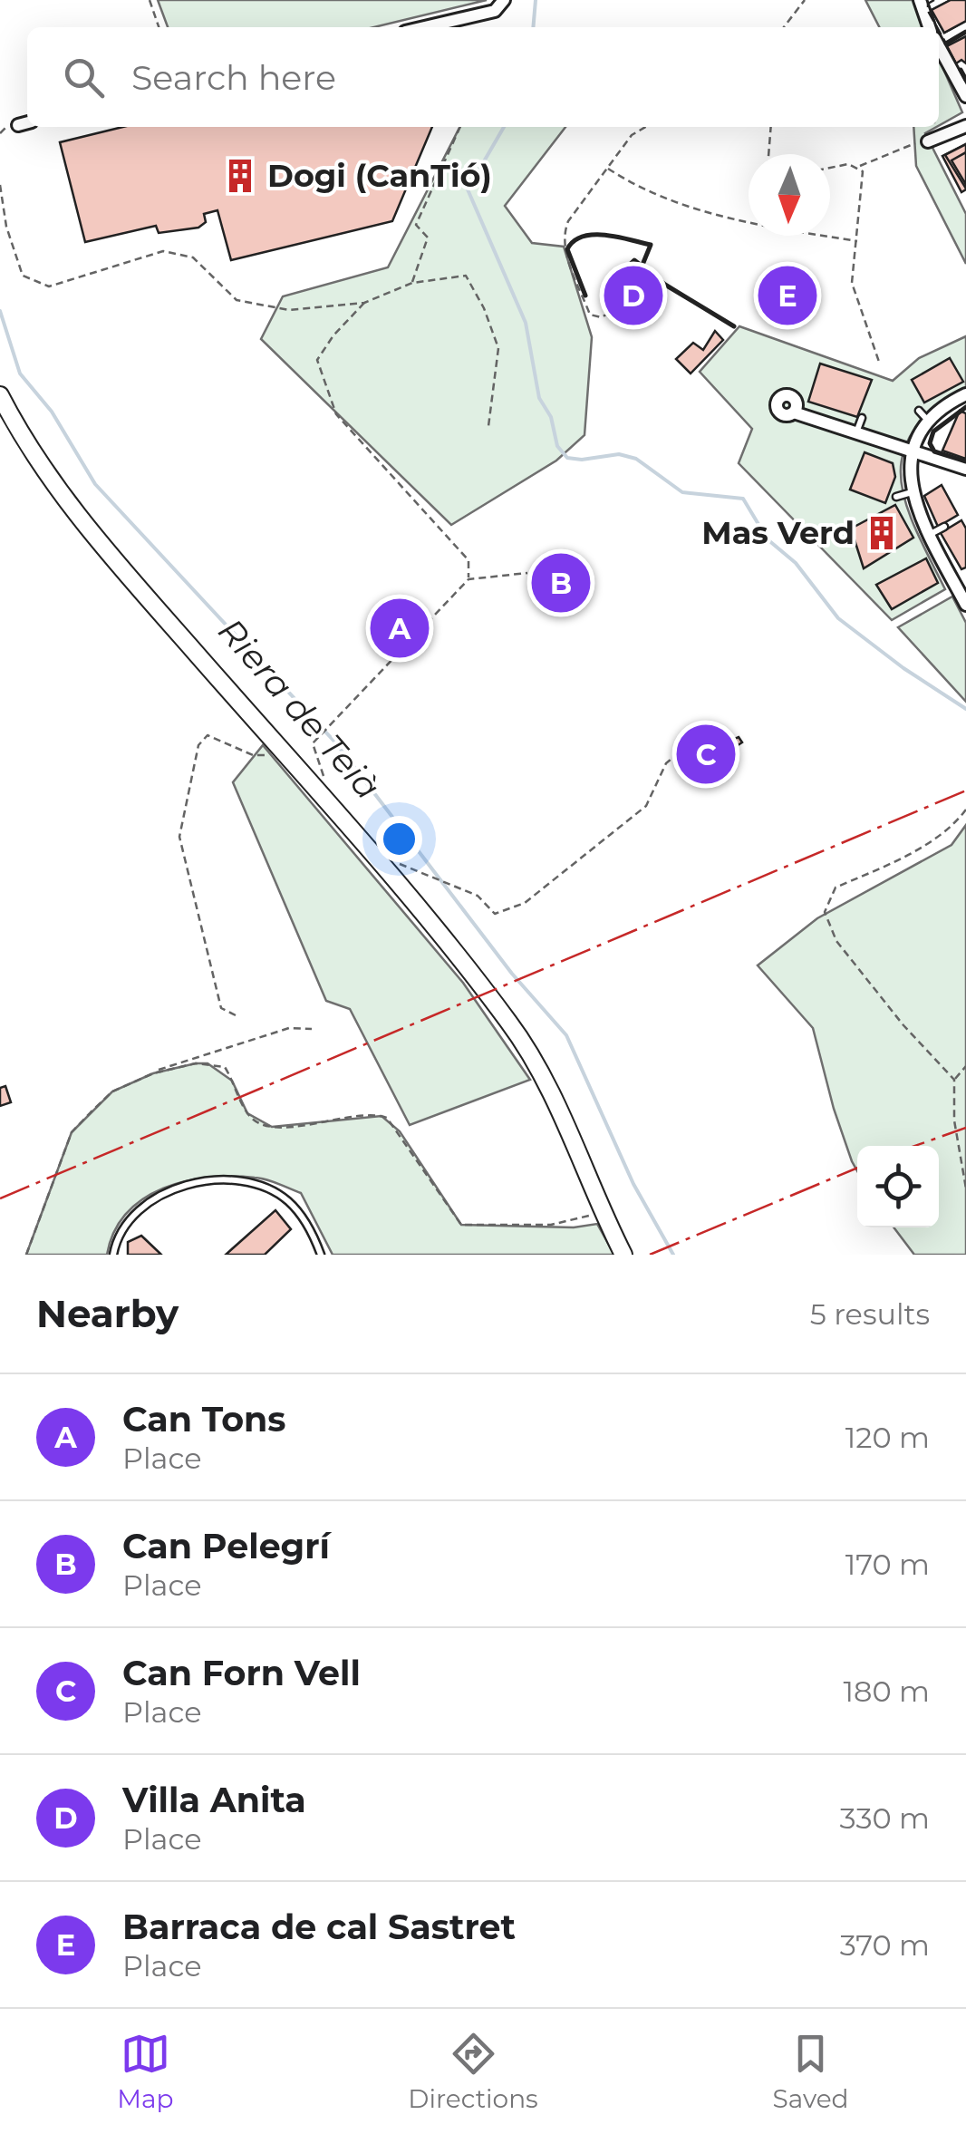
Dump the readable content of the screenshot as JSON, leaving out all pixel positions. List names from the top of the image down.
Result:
{
  "water": ["Riera de Teià"],
  "places": {
    "building": ["Dogi (CanTió)", "Mas Verd"]
  },
  "north": "bottom",
  "page": {
    "search": "Search here",
    "pins": [
      "D",
      "E",
      "B",
      "A",
      "C"
    ],
    "heading": ["Nearby", "5 results"],
    "list": [
      {
        "mark": "A",
        "name": "Can Tons",
        "note": "Place",
        "value": "120 m"
      },
      {
        "mark": "B",
        "name": "Can Pelegrí",
        "note": "Place",
        "value": "170 m"
      },
      {
        "mark": "C",
        "name": "Can Forn Vell",
        "note": "Place",
        "value": "180 m"
      },
      {
        "mark": "D",
        "name": "Villa Anita",
        "note": "Place",
        "value": "330 m"
      },
      {
        "mark": "E",
        "name": "Barraca de cal Sastret",
        "note": "Place",
        "value": "370 m"
      }
    ],
    "nav": ["Map", "Directions", "Saved"]
  }
}
